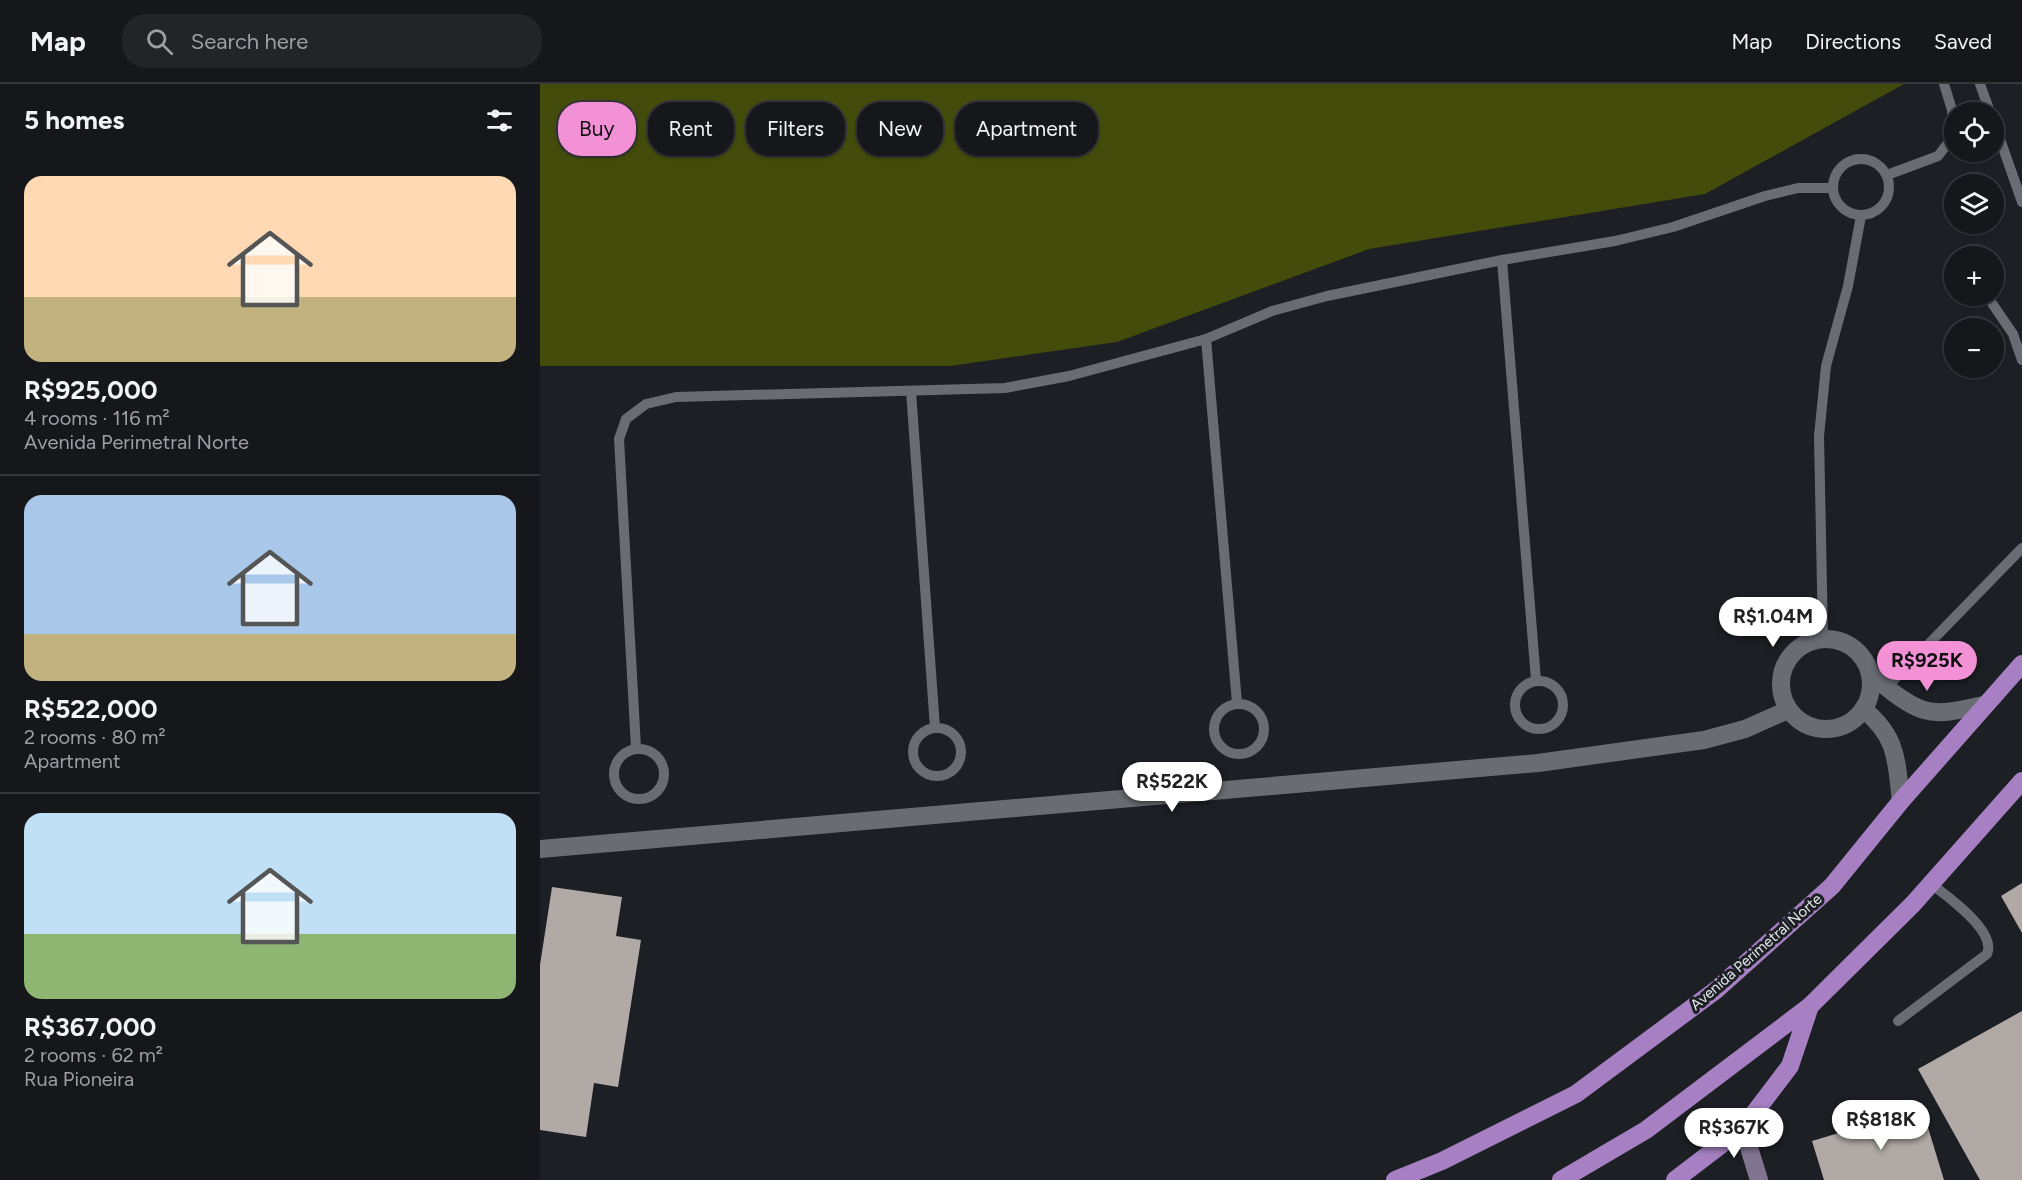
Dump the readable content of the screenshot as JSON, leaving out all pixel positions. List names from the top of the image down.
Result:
{
  "streets": {
    "highway": ["Avenida Perimetral Norte"]
  },
  "page": {
    "header": "Map",
    "search": "Search here",
    "nav": ["Map", "Directions", "Saved"],
    "heading": "5 homes",
    "map_buttons": ["+", "−"],
    "chip": [
      "Buy",
      "Rent",
      "Filters",
      "New",
      "Apartment"
    ],
    "list": [
      {
        "name": "R$925,000",
        "note": "4 rooms · 116 m² · Avenida Perimetral Norte"
      },
      {
        "name": "R$522,000",
        "note": "2 rooms · 80 m² · Apartment"
      },
      {
        "name": "R$367,000",
        "note": "2 rooms · 62 m² · Rua Pioneira"
      }
    ],
    "price": [
      "R$1.04M",
      "R$925K",
      "R$522K",
      "R$818K",
      "R$367K"
    ]
  }
}
